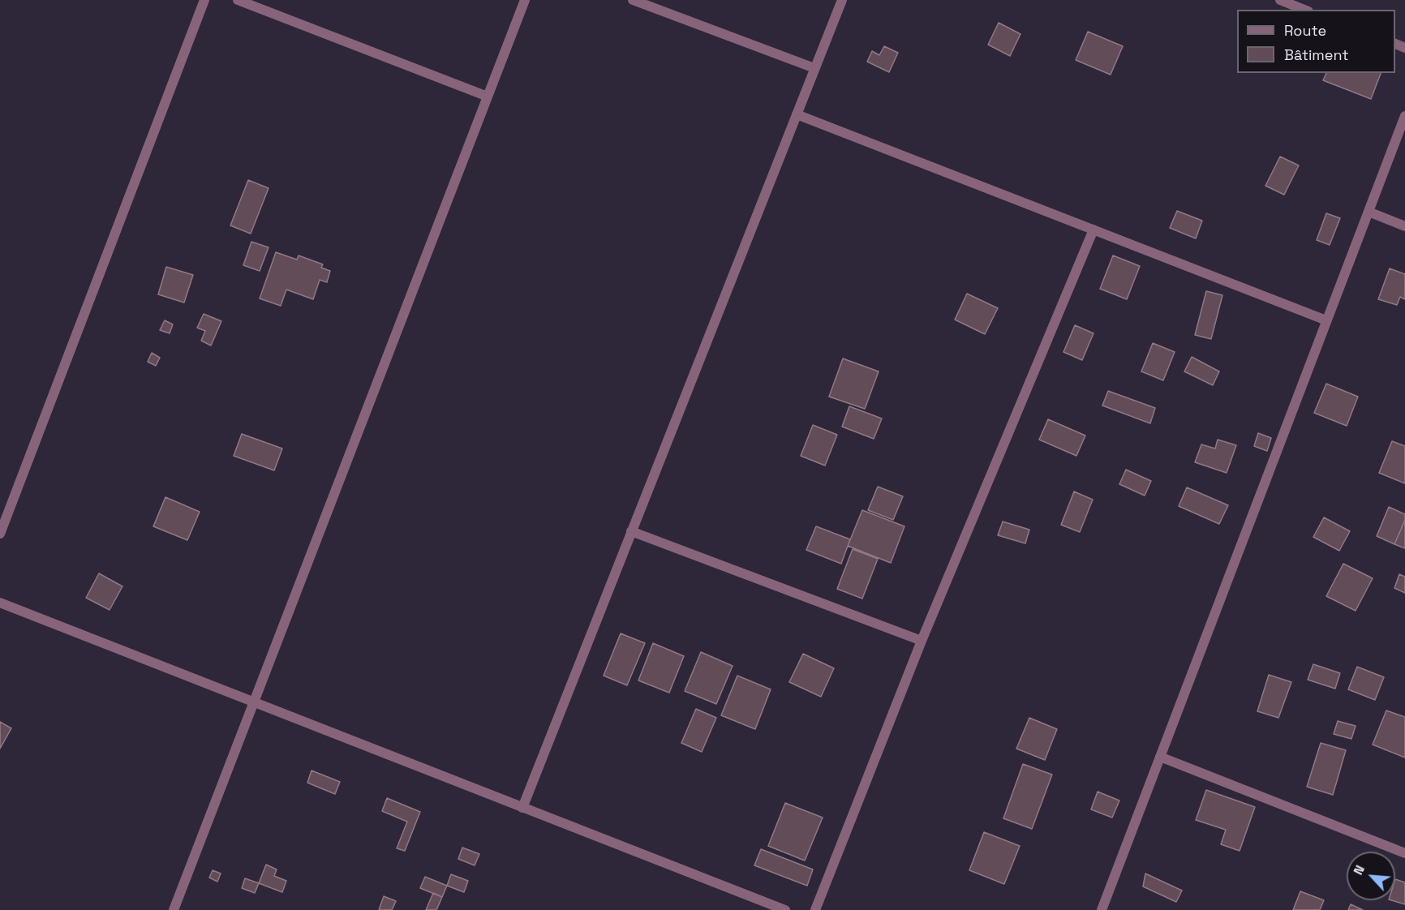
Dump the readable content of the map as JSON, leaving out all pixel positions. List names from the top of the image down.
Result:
{
  "legend": ["Route", "Bâtiment"],
  "north": "top left"
}
